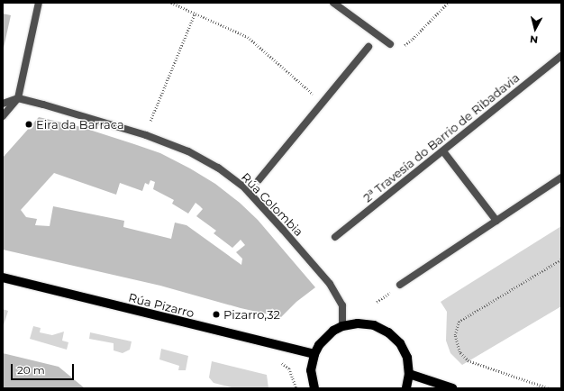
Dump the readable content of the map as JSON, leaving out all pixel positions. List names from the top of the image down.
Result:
{
  "streets": {
    "main road": ["Rúa Pizarro"],
    "street": ["2ª Travesía do Barrio de Ribadavia", "Rúa Colombia"]
  },
  "places": ["Eira da Barraca", "Pizarro,32"],
  "scale_bar": "20 m",
  "north": "bottom"
}
